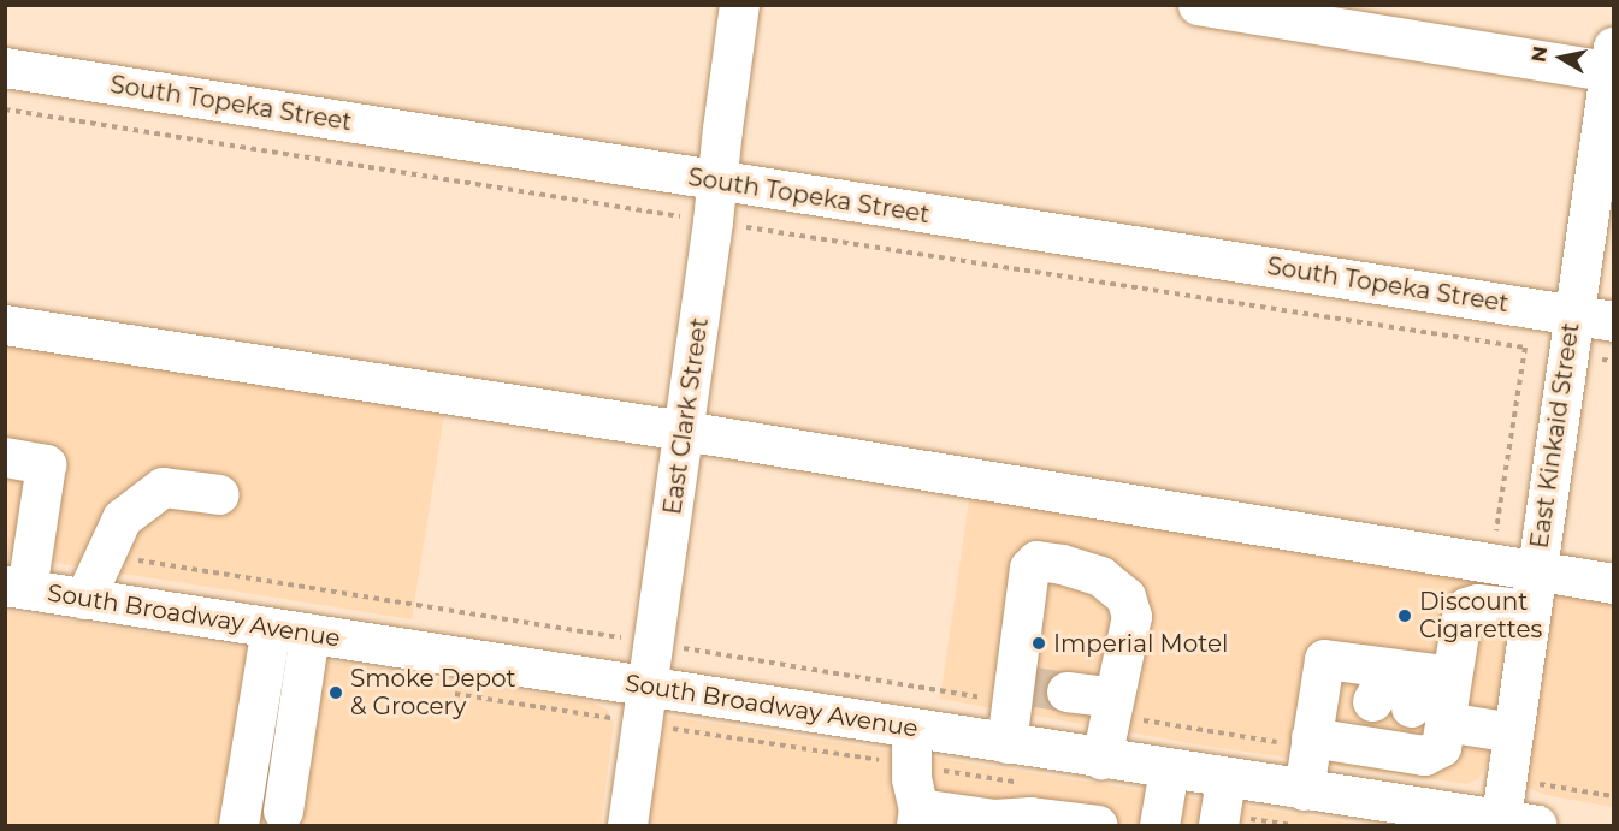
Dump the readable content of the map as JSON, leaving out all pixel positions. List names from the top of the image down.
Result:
{
  "streets": {
    "street": [
      "South Topeka Street",
      "East Clark Street",
      "East Kinkaid Street",
      "South Broadway Avenue"
    ]
  },
  "crossings": [
    ["South Topeka Street", "East Clark Street"],
    ["South Topeka Street", "East Kinkaid Street"],
    ["East Clark Street", "South Broadway Avenue"],
    ["East Kinkaid Street", "South Broadway Avenue"]
  ],
  "places": ["Discount Cigarettes", "Imperial Motel", "Smoke Depot & Grocery"],
  "north": "left"
}
